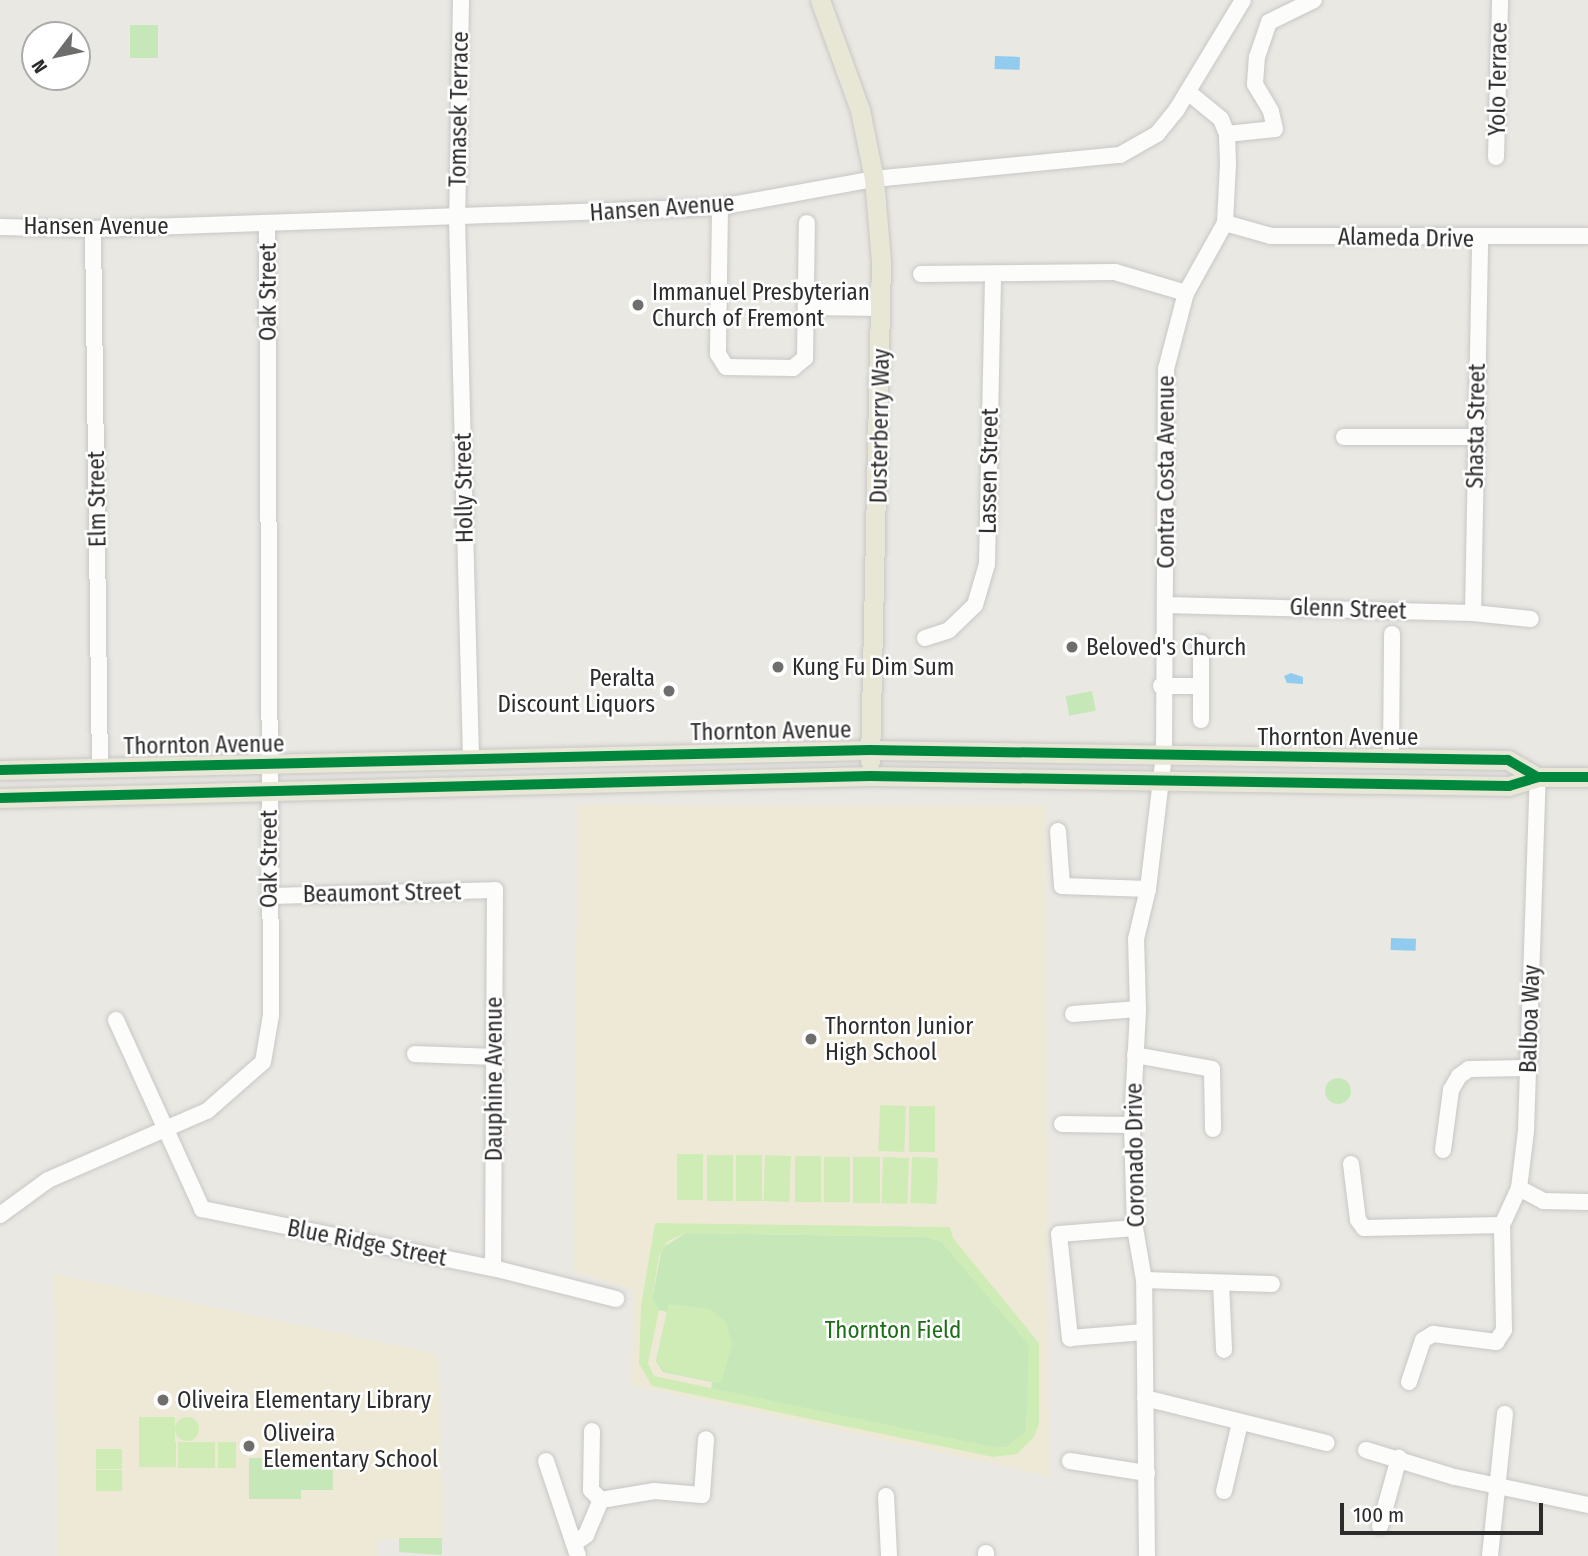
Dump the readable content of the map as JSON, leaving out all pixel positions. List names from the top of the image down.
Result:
{
  "streets": {
    "main road": ["Dusterberry Way", "Thornton Avenue"],
    "street": [
      "Yolo Terrace",
      "Tomasek Terrace",
      "Hansen Avenue",
      "Alameda Drive",
      "Oak Street",
      "Shasta Street",
      "Lassen Street",
      "Contra Costa Avenue",
      "Holly Street",
      "Elm Street",
      "Glenn Street",
      "Beaumont Street",
      "Balboa Way",
      "Dauphine Avenue",
      "Coronado Drive",
      "Blue Ridge Street"
    ]
  },
  "crossings": [
    ["Tomasek Terrace", "Hansen Avenue"],
    ["Tomasek Terrace", "Holly Street"],
    ["Hansen Avenue", "Oak Street"],
    ["Hansen Avenue", "Dusterberry Way"],
    ["Hansen Avenue", "Holly Street"],
    ["Hansen Avenue", "Elm Street"],
    ["Alameda Drive", "Shasta Street"],
    ["Alameda Drive", "Contra Costa Avenue"],
    ["Oak Street", "Thornton Avenue"],
    ["Oak Street", "Beaumont Street"],
    ["Oak Street", "Blue Ridge Street"],
    ["Dusterberry Way", "Thornton Avenue"],
    ["Shasta Street", "Glenn Street"],
    ["Contra Costa Avenue", "Glenn Street"],
    ["Contra Costa Avenue", "Thornton Avenue"],
    ["Contra Costa Avenue", "Coronado Drive"],
    ["Holly Street", "Thornton Avenue"],
    ["Elm Street", "Thornton Avenue"],
    ["Thornton Avenue", "Balboa Way"],
    ["Thornton Avenue", "Coronado Drive"],
    ["Beaumont Street", "Dauphine Avenue"],
    ["Dauphine Avenue", "Blue Ridge Street"]
  ],
  "parks": ["Thornton Field"],
  "places": [
    "Immanuel Presbyterian Church of Fremont",
    "Beloved's Church",
    "Kung Fu Dim Sum",
    "Peralta Discount Liquors",
    "Thornton Junior High School",
    "Oliveira Elementary Library",
    "Oliveira Elementary School"
  ],
  "scale_bar": "100 m",
  "north": "bottom left"
}
